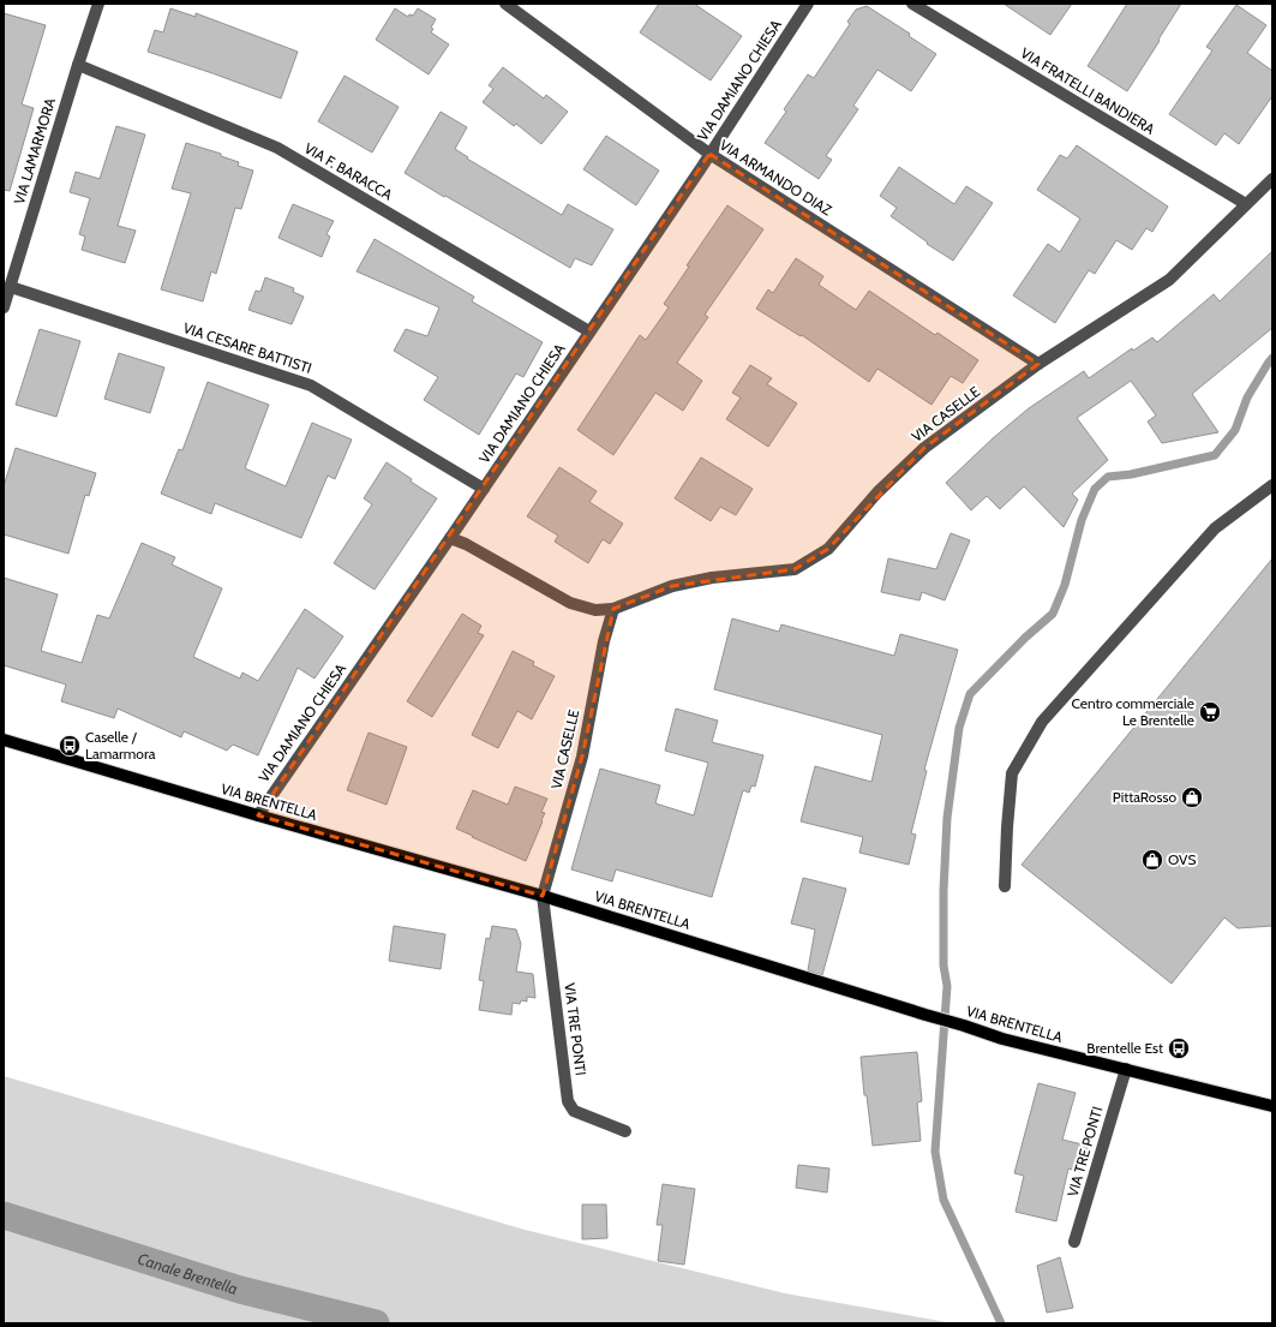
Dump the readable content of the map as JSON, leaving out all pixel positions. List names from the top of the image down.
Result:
{
  "streets": {
    "main road": ["VIA BRENTELLA"],
    "street": [
      "VIA DAMIANO CHIESA",
      "VIA FRATELLI BANDIERA",
      "VIA LAMARMORA",
      "VIA F. BARACCA",
      "VIA ARMANDO DIAZ",
      "VIA CESARE BATTISTI",
      "VIA CASELLE",
      "VIA TRE PONTI"
    ]
  },
  "crossings": [
    ["VIA DAMIANO CHIESA", "VIA F. BARACCA"],
    ["VIA DAMIANO CHIESA", "VIA ARMANDO DIAZ"],
    ["VIA DAMIANO CHIESA", "VIA CESARE BATTISTI"],
    ["VIA DAMIANO CHIESA", "VIA CASELLE"],
    ["VIA DAMIANO CHIESA", "VIA BRENTELLA"],
    ["VIA FRATELLI BANDIERA", "VIA CASELLE"],
    ["VIA LAMARMORA", "VIA F. BARACCA"],
    ["VIA LAMARMORA", "VIA CESARE BATTISTI"],
    ["VIA ARMANDO DIAZ", "VIA CASELLE"],
    ["VIA CASELLE", "VIA BRENTELLA"],
    ["VIA CASELLE", "VIA TRE PONTI"],
    ["VIA BRENTELLA", "VIA TRE PONTI"]
  ],
  "water": ["Canale Brentella"],
  "places": {
    "supermarket": ["Centro commerciale Le Brentelle"],
    "bus stop": ["Caselle / Lamarmora", "Brentelle Est"],
    "shop": ["PittaRosso", "OVS"]
  }
}
